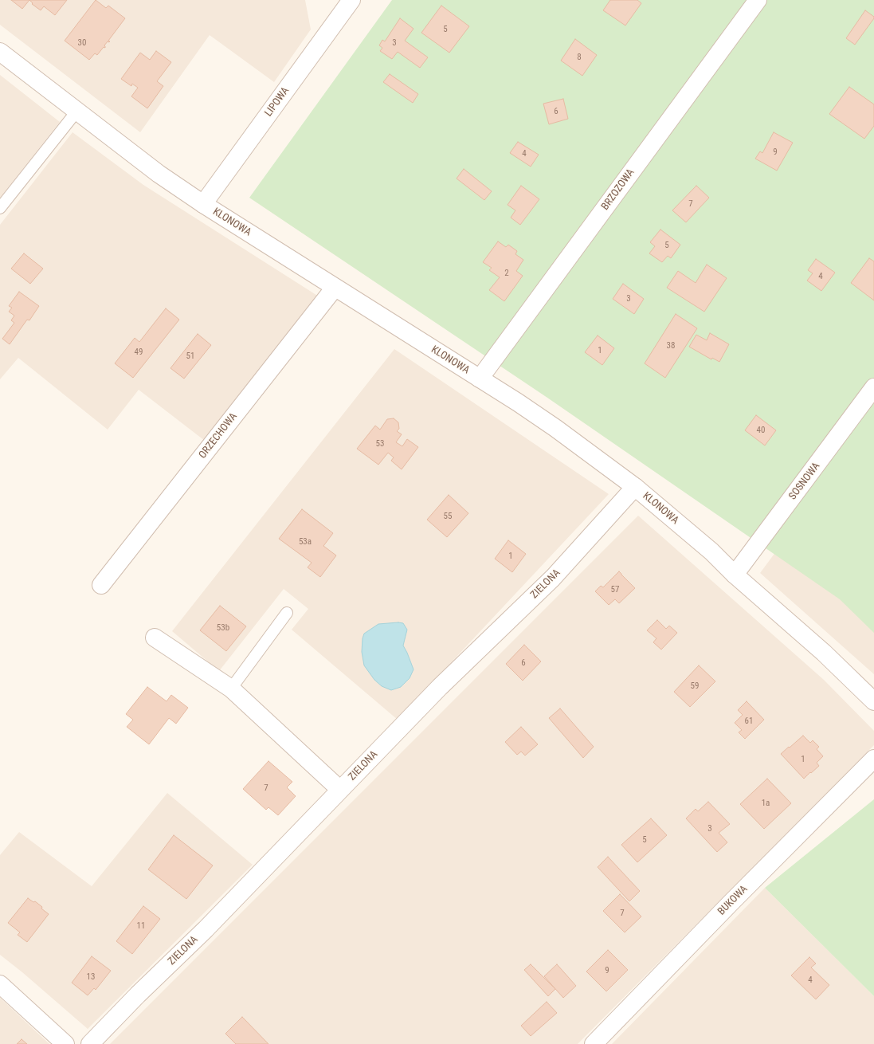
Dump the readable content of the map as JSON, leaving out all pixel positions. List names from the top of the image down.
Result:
{
  "streets": {
    "street": [
      "LIPOWA",
      "BRZOZOWA",
      "KLONOWA",
      "ORZECHOWA",
      "SOSNOWA",
      "ZIELONA",
      "BUKOWA"
    ]
  },
  "crossings": [
    ["LIPOWA", "KLONOWA"],
    ["BRZOZOWA", "KLONOWA"],
    ["KLONOWA", "ORZECHOWA"],
    ["KLONOWA", "SOSNOWA"],
    ["KLONOWA", "ZIELONA"]
  ],
  "house_numbers": [
    "5",
    "30",
    "3",
    "8",
    "6",
    "9",
    "4",
    "7",
    "5",
    "2",
    "4",
    "3",
    "38",
    "1",
    "49",
    "51",
    "40",
    "53",
    "55",
    "53a",
    "1",
    "57",
    "53b",
    "6",
    "59",
    "61",
    "1",
    "7",
    "1a",
    "3",
    "5",
    "7",
    "11",
    "9",
    "13",
    "4"
  ]
}
